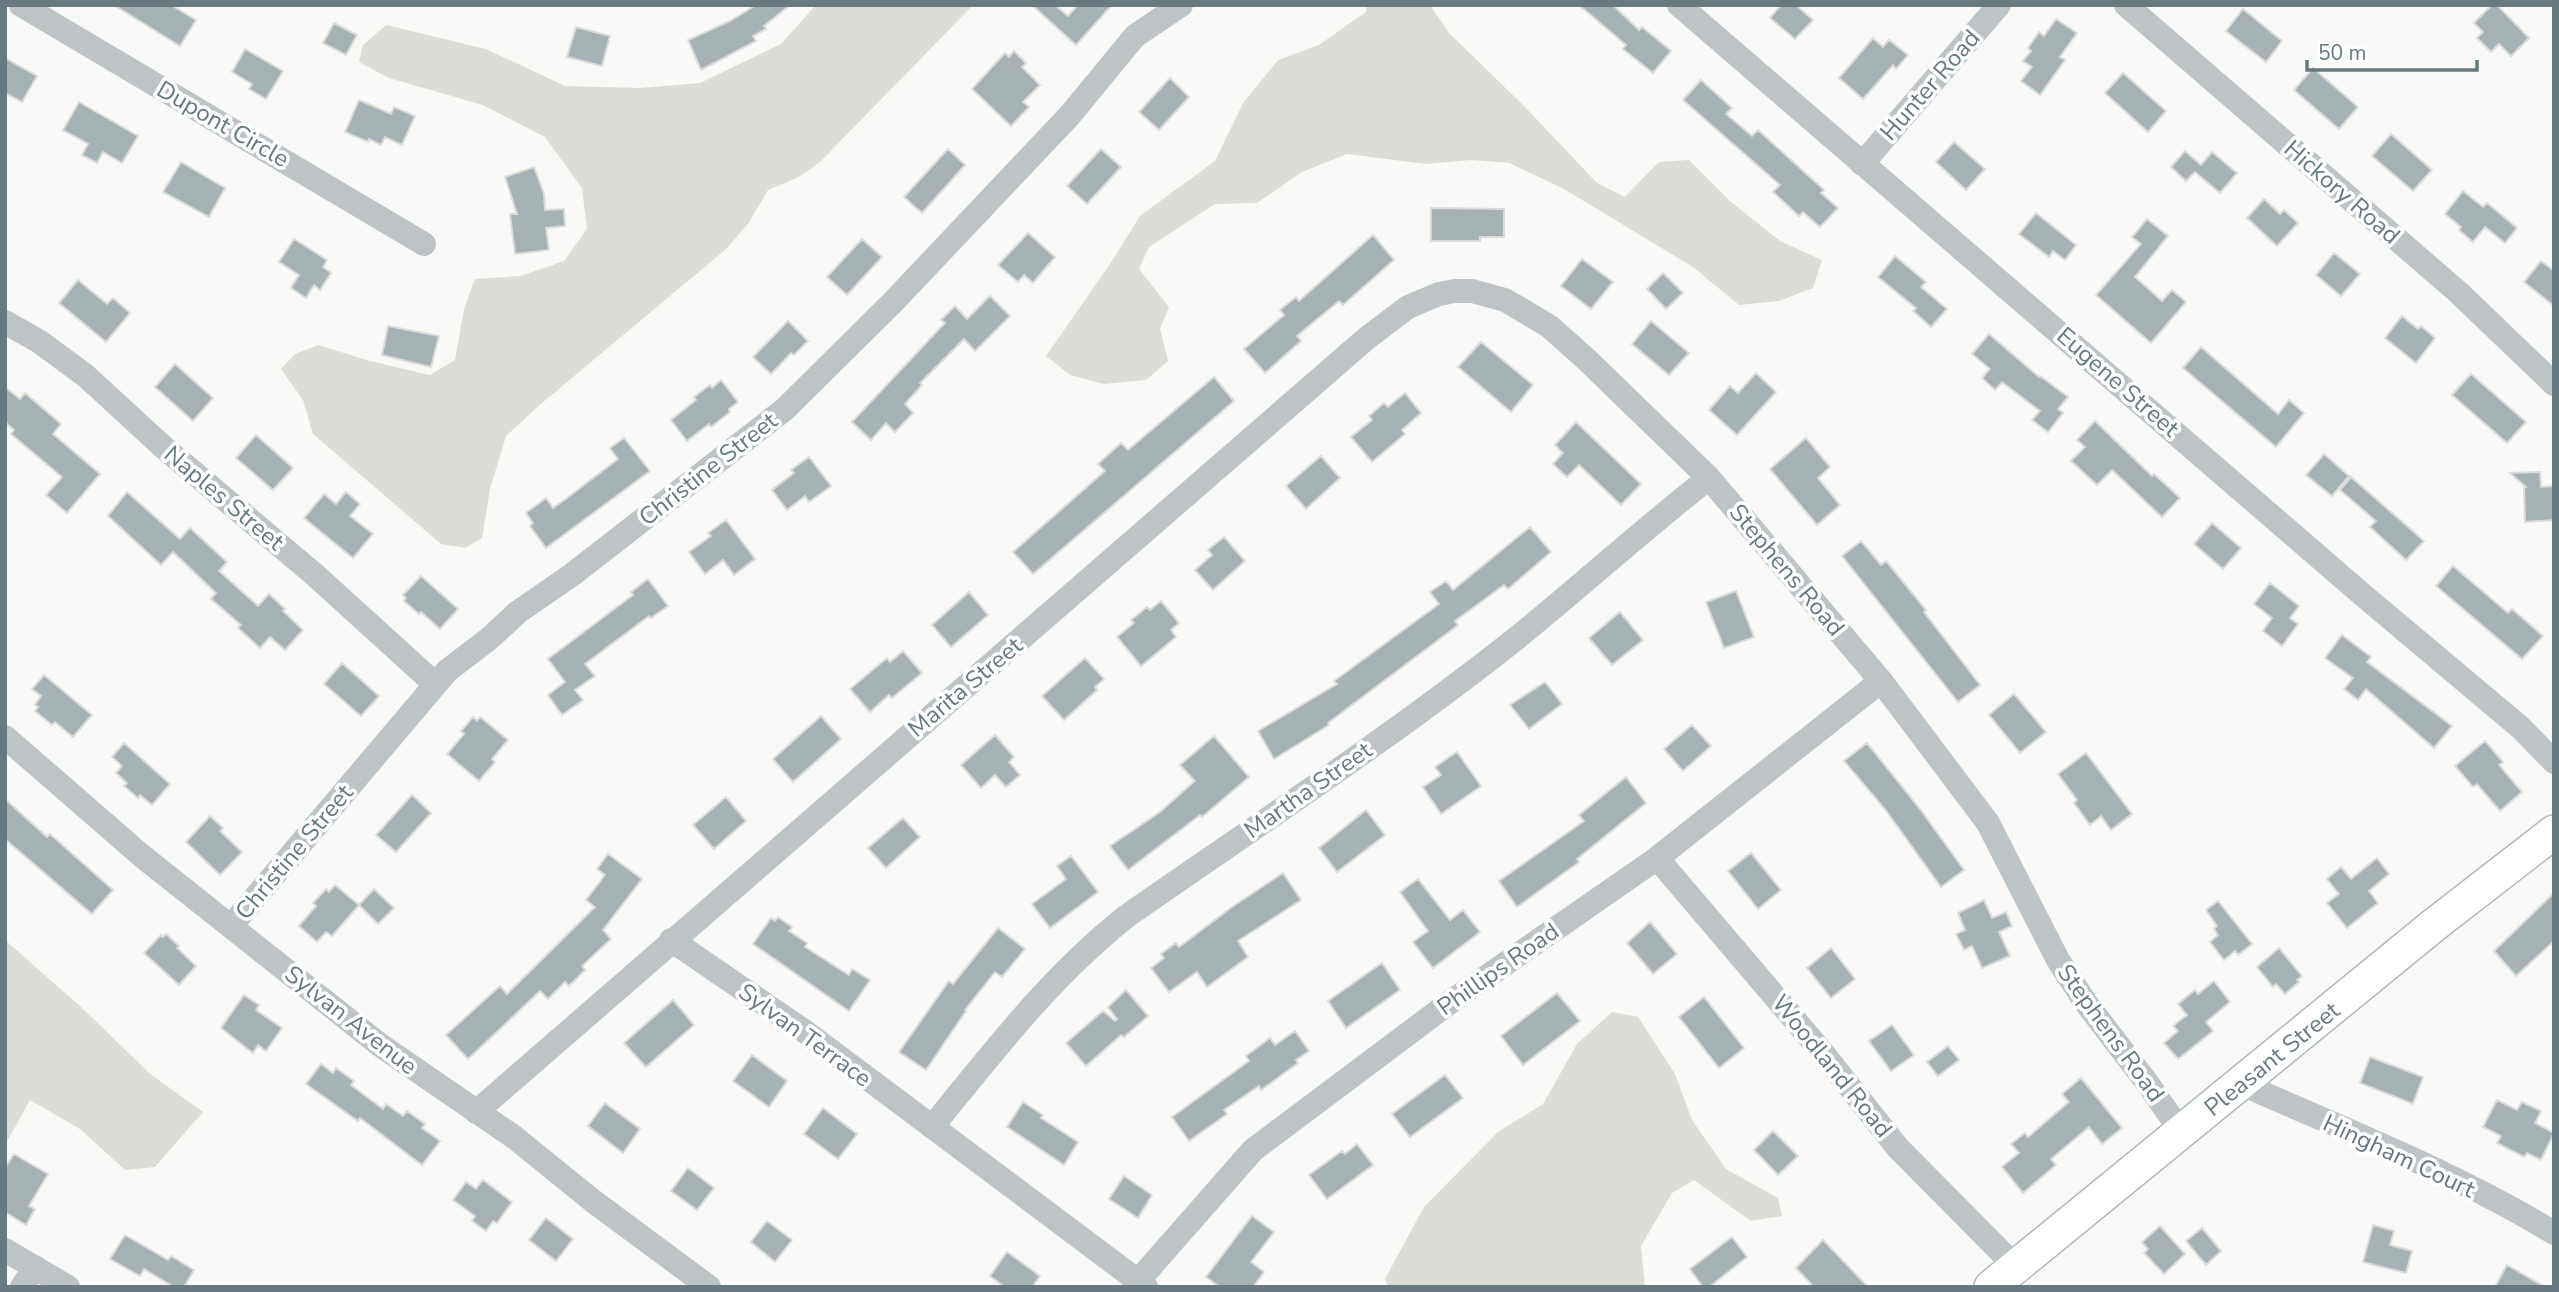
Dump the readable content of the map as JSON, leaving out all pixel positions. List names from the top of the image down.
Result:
{
  "streets": {
    "street": [
      "Hunter Road",
      "Dupont Circle",
      "Hickory Road",
      "Eugene Street",
      "Christine Street",
      "Naples Street",
      "Stephens Road",
      "Marita Street",
      "Martha Street",
      "Phillips Road",
      "Sylvan Avenue",
      "Sylvan Terrace",
      "Pleasant Street",
      "Woodland Road",
      "Hingham Court"
    ]
  },
  "crossings": [
    ["Hunter Road", "Eugene Street"],
    ["Christine Street", "Naples Street"],
    ["Christine Street", "Sylvan Avenue"],
    ["Stephens Road", "Marita Street"],
    ["Stephens Road", "Martha Street"],
    ["Stephens Road", "Phillips Road"],
    ["Stephens Road", "Pleasant Street"],
    ["Marita Street", "Sylvan Terrace"],
    ["Martha Street", "Sylvan Terrace"],
    ["Phillips Road", "Sylvan Terrace"],
    ["Phillips Road", "Woodland Road"],
    ["Pleasant Street", "Woodland Road"],
    ["Pleasant Street", "Hingham Court"]
  ],
  "scale_bar": "50 m"
}
